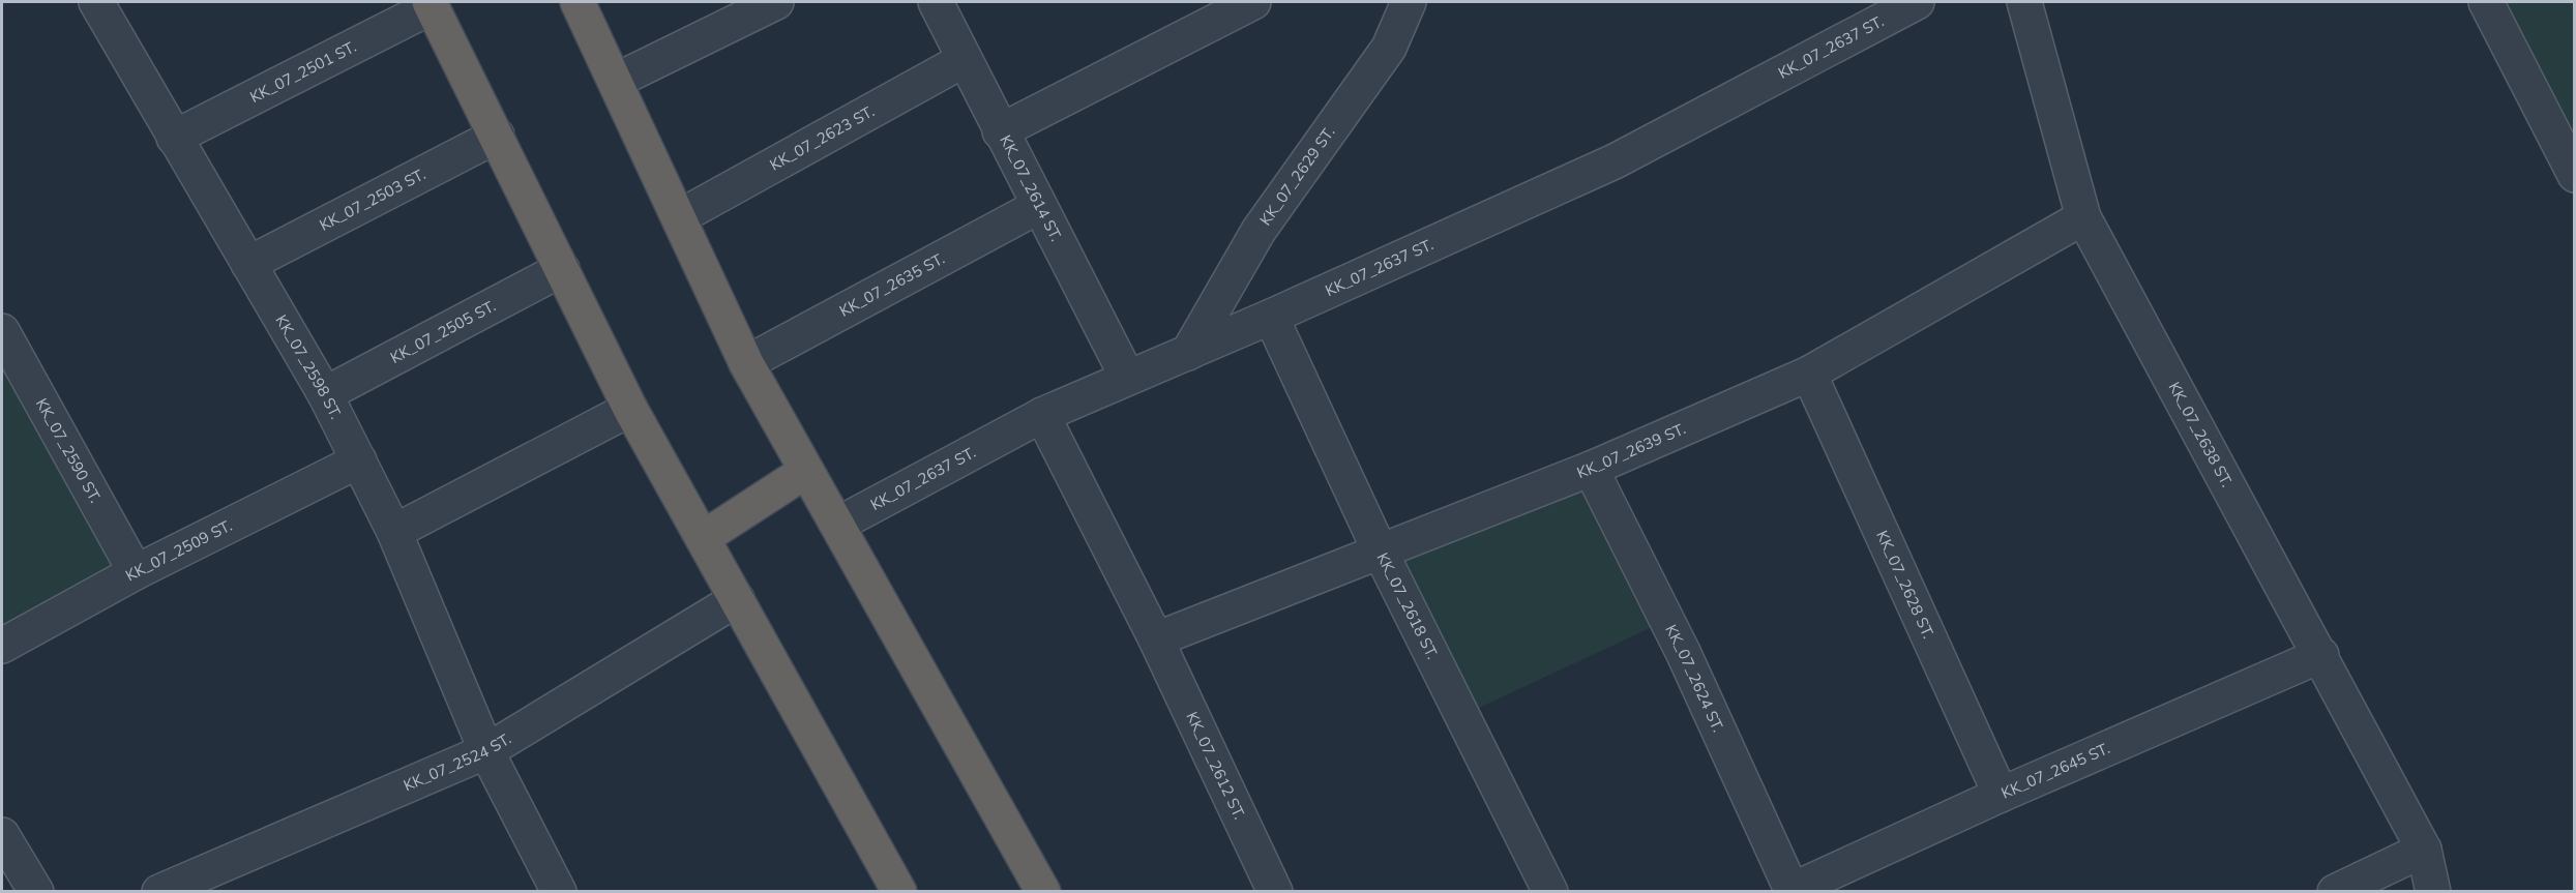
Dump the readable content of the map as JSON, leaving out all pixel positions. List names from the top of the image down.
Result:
{
  "streets": {
    "street": [
      "KK_07_2637 ST.",
      "KK_07_2501 ST.",
      "KK_07_2623 ST.",
      "KK_07_2629 ST.",
      "KK_07_2614 ST.",
      "KK_07_2503 ST.",
      "KK_07_2635 ST.",
      "KK_07_2505 ST.",
      "KK_07_2598 ST.",
      "KK_07_2638 ST.",
      "KK_07_2590 ST.",
      "KK_07_2639 ST.",
      "KK_07_2509 ST.",
      "KK_07_2628 ST.",
      "KK_07_2618 ST.",
      "KK_07_2624 ST.",
      "KK_07_2524 ST.",
      "KK_07_2612 ST.",
      "KK_07_2645 ST."
    ]
  },
  "crossings": [
    ["KK_07_2637 ST.", "KK_07_2629 ST."],
    ["KK_07_2637 ST.", "KK_07_2614 ST."],
    ["KK_07_2637 ST.", "KK_07_2618 ST."],
    ["KK_07_2637 ST.", "KK_07_2612 ST."],
    ["KK_07_2501 ST.", "KK_07_2598 ST."],
    ["KK_07_2623 ST.", "KK_07_2614 ST."],
    ["KK_07_2614 ST.", "KK_07_2635 ST."],
    ["KK_07_2503 ST.", "KK_07_2598 ST."],
    ["KK_07_2505 ST.", "KK_07_2598 ST."],
    ["KK_07_2598 ST.", "KK_07_2509 ST."],
    ["KK_07_2598 ST.", "KK_07_2524 ST."],
    ["KK_07_2638 ST.", "KK_07_2639 ST."],
    ["KK_07_2638 ST.", "KK_07_2645 ST."],
    ["KK_07_2590 ST.", "KK_07_2509 ST."],
    ["KK_07_2639 ST.", "KK_07_2628 ST."],
    ["KK_07_2639 ST.", "KK_07_2618 ST."],
    ["KK_07_2639 ST.", "KK_07_2624 ST."],
    ["KK_07_2639 ST.", "KK_07_2612 ST."],
    ["KK_07_2628 ST.", "KK_07_2645 ST."],
    ["KK_07_2624 ST.", "KK_07_2645 ST."]
  ]
}
